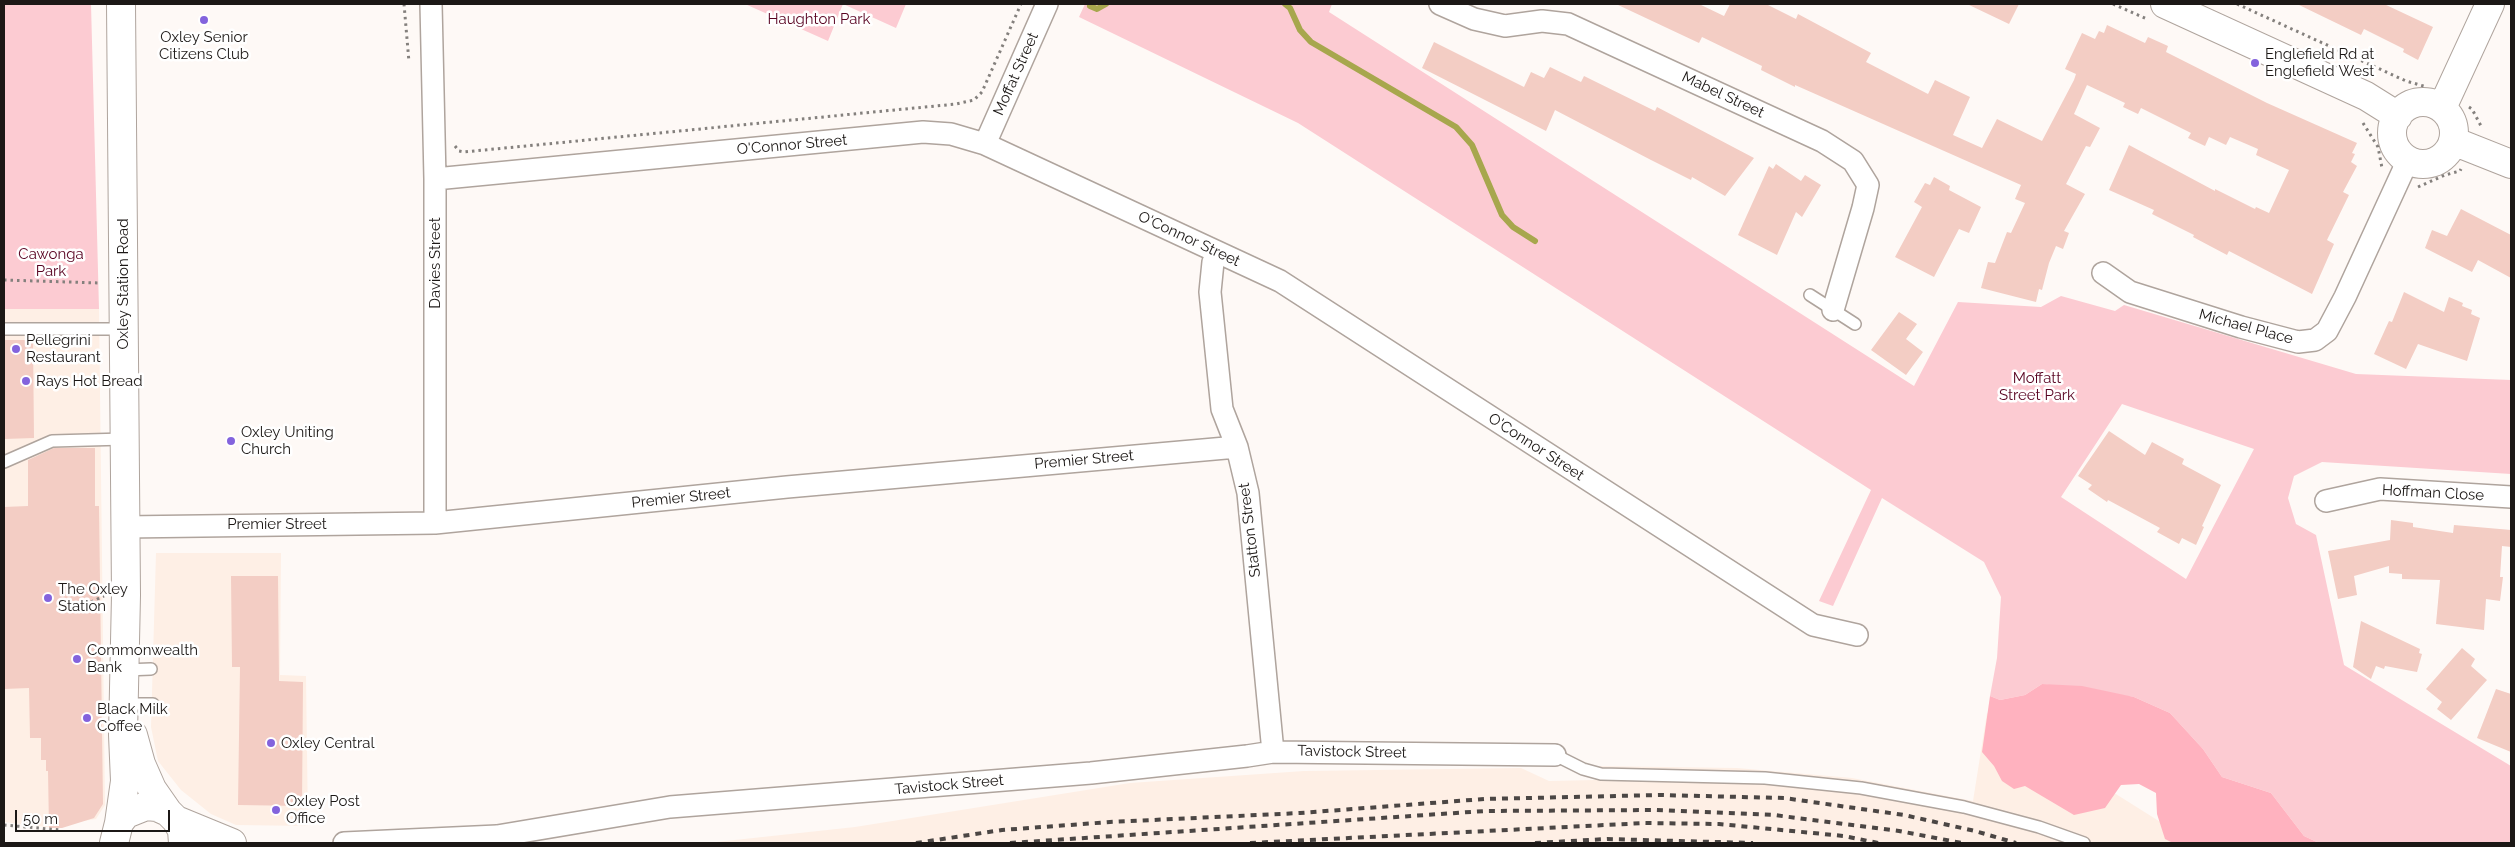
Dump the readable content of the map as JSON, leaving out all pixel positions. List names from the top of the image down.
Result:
{
  "streets": {
    "main road": ["Oxley Station Road"],
    "street": [
      "Moffat Street",
      "Mabel Street",
      "O'Connor Street",
      "Davies Street",
      "Michael Place",
      "Premier Street",
      "Hoffman Close",
      "Statton Street",
      "Tavistock Street"
    ]
  },
  "crossings": [
    ["Moffat Street", "O'Connor Street"],
    ["O'Connor Street", "Davies Street"],
    ["O'Connor Street", "Statton Street"],
    ["Davies Street", "Premier Street"],
    ["Oxley Station Road", "Premier Street"],
    ["Premier Street", "Statton Street"],
    ["Statton Street", "Tavistock Street"]
  ],
  "parks": ["Haughton Park", "Cawonga Park", "Moffatt Street Park"],
  "places": [
    "Oxley Senior Citizens Club",
    "Englefield Rd at Englefield West",
    "Pellegrini Restaurant",
    "Rays Hot Bread",
    "Oxley Uniting Church",
    "The Oxley Station",
    "Commonwealth Bank",
    "Black Milk Coffee",
    "Oxley Central",
    "Oxley Post Office"
  ],
  "scale_bar": "50 m"
}
